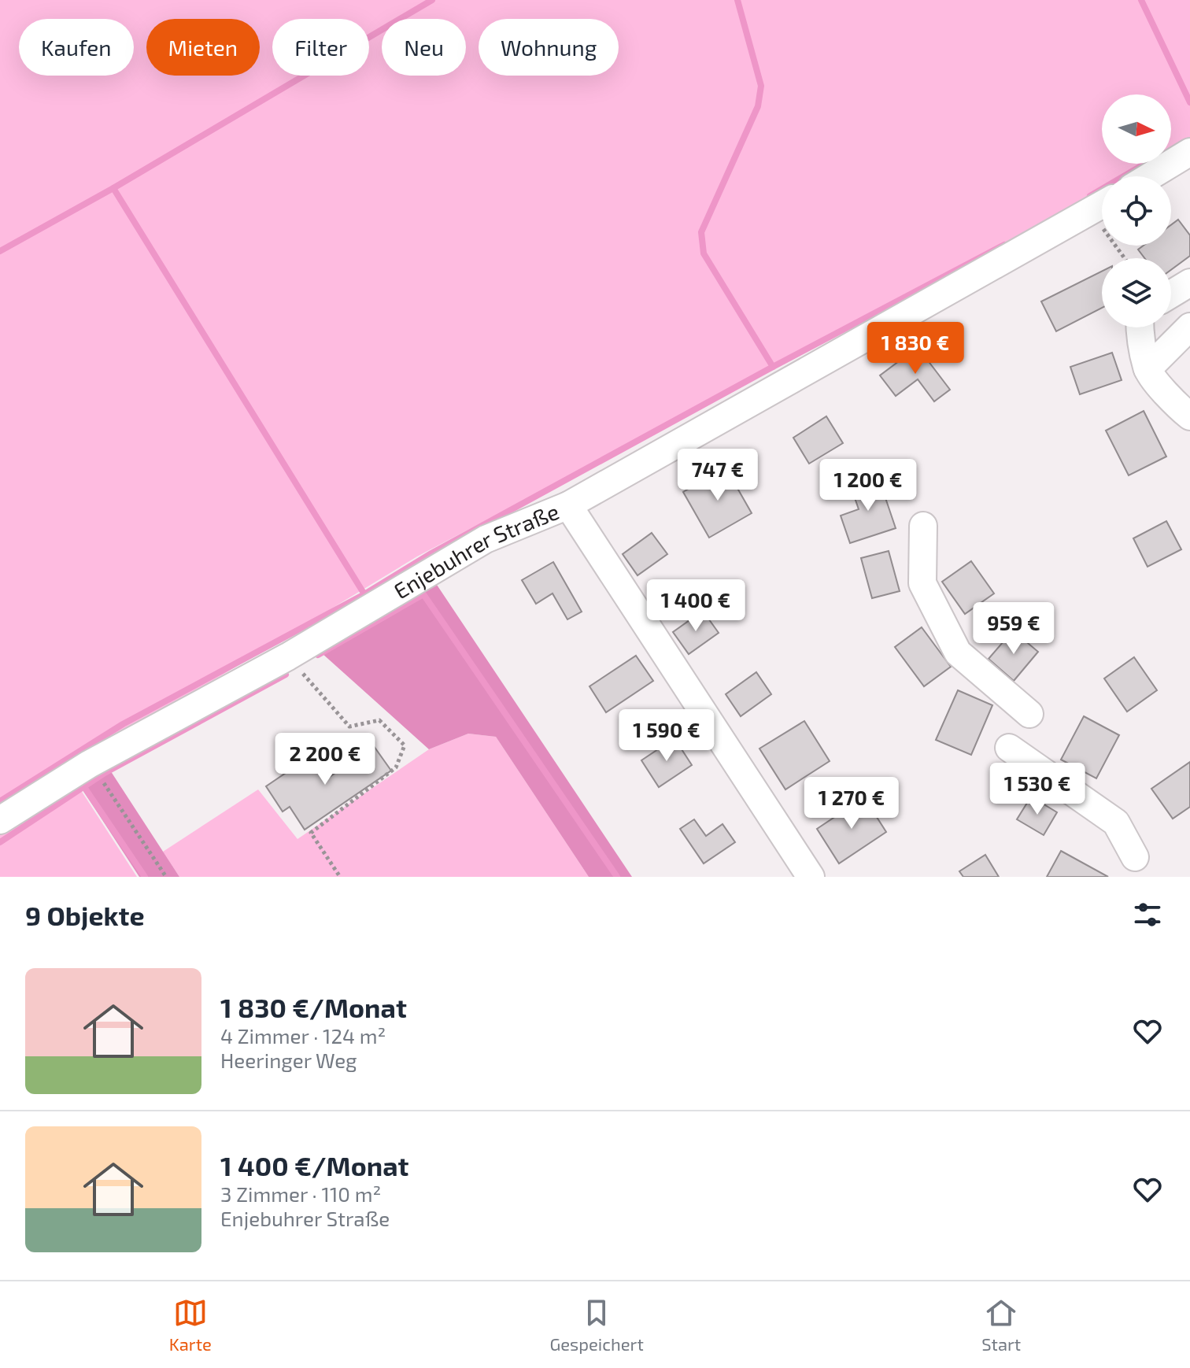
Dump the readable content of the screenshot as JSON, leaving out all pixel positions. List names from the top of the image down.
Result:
{
  "streets": {
    "street": ["Enjebuhrer Straße"]
  },
  "north": "right",
  "page": {
    "chip": [
      "Kaufen",
      "Mieten",
      "Filter",
      "Neu",
      "Wohnung"
    ],
    "price": [
      "1 830 €",
      "747 €",
      "1 200 €",
      "1 400 €",
      "959 €",
      "1 590 €",
      "2 200 €",
      "1 530 €",
      "1 270 €"
    ],
    "heading": "9 Objekte",
    "list": [
      {
        "name": "1 830 €/Monat",
        "note": "4 Zimmer · 124 m² · Heeringer Weg"
      },
      {
        "name": "1 400 €/Monat",
        "note": "3 Zimmer · 110 m² · Enjebuhrer Straße"
      }
    ],
    "tabs": ["Karte", "Gespeichert", "Start"]
  }
}
